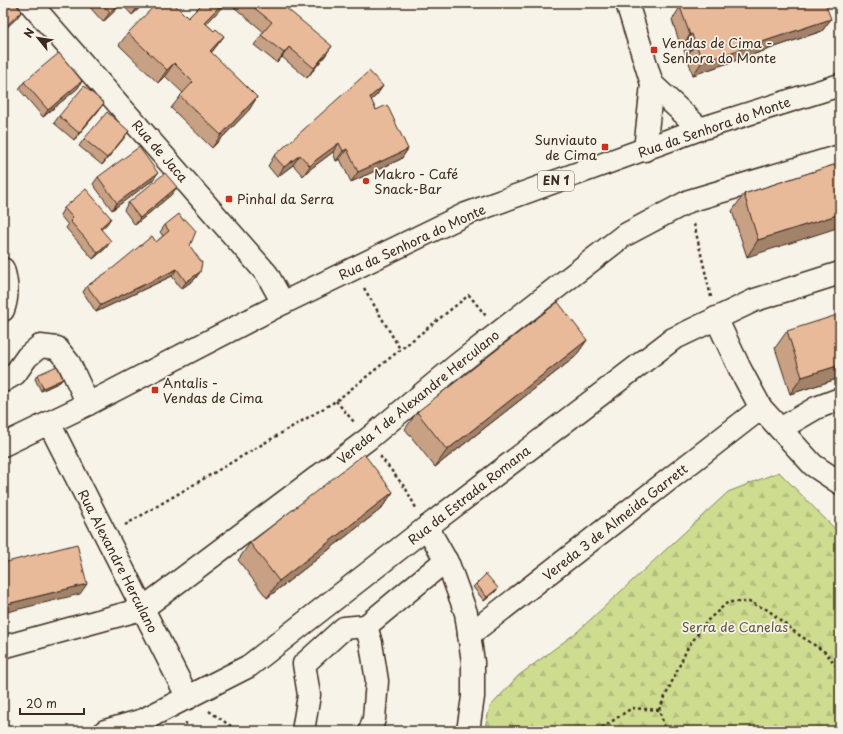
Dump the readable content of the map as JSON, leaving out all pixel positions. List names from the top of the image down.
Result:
{
  "streets": {
    "street": [
      "Rua da Senhora do Monte",
      "Rua de Jaca",
      "EN 1",
      "Vereda 1 de Alexandre Herculano",
      "Rua da Estrada Romana",
      "Vereda 3 de Almeida Garrett",
      "Rua Alexandre Herculano"
    ]
  },
  "crossings": [
    ["Rua da Senhora do Monte", "Rua de Jaca"],
    ["Rua da Senhora do Monte", "Rua Alexandre Herculano"],
    ["Vereda 1 de Alexandre Herculano", "Rua Alexandre Herculano"],
    ["Rua da Estrada Romana", "Rua Alexandre Herculano"]
  ],
  "parks": ["Serra de Canelas"],
  "places": {
    "transit": [
      "Vendas de Cima - Senhora do Monte",
      "Sunviauto de Cima",
      "Pinhal da Serra",
      "Antalis - Vendas de Cima"
    ],
    "other": ["Makro - Café Snack-Bar"]
  },
  "scale_bar": "20 m",
  "north": "top left"
}
